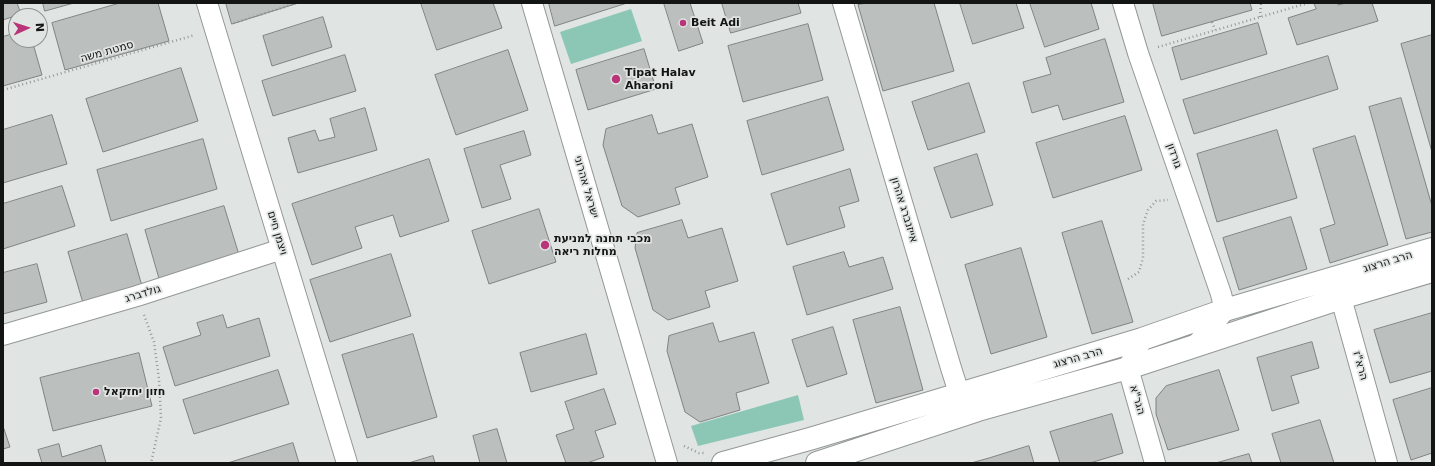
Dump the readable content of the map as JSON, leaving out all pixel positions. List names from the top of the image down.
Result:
{
  "streets": {
    "street": [
      "גורדון",
      "ישראל אהרוני",
      "אייזנברג אהרון",
      "ויצמן חיים",
      "הרב הרצוג",
      "גולדברג",
      "הרא\"ז",
      "הגר\"א"
    ],
    "path": ["סמטת משה"]
  },
  "crossings": [
    ["סמטת משה", "ויצמן חיים"],
    ["גורדון", "הרב הרצוג"],
    ["אייזנברג אהרון", "הרב הרצוג"],
    ["ויצמן חיים", "גולדברג"],
    ["הרב הרצוג", "הרא\"ז"],
    ["הרב הרצוג", "הגר\"א"]
  ],
  "places": [
    "Beit Adi",
    "Tipat Halav Aharoni",
    "מכבי תחנה למניעת מחלות ריאה",
    "חזון יחזקאל"
  ],
  "north": "right"
}
